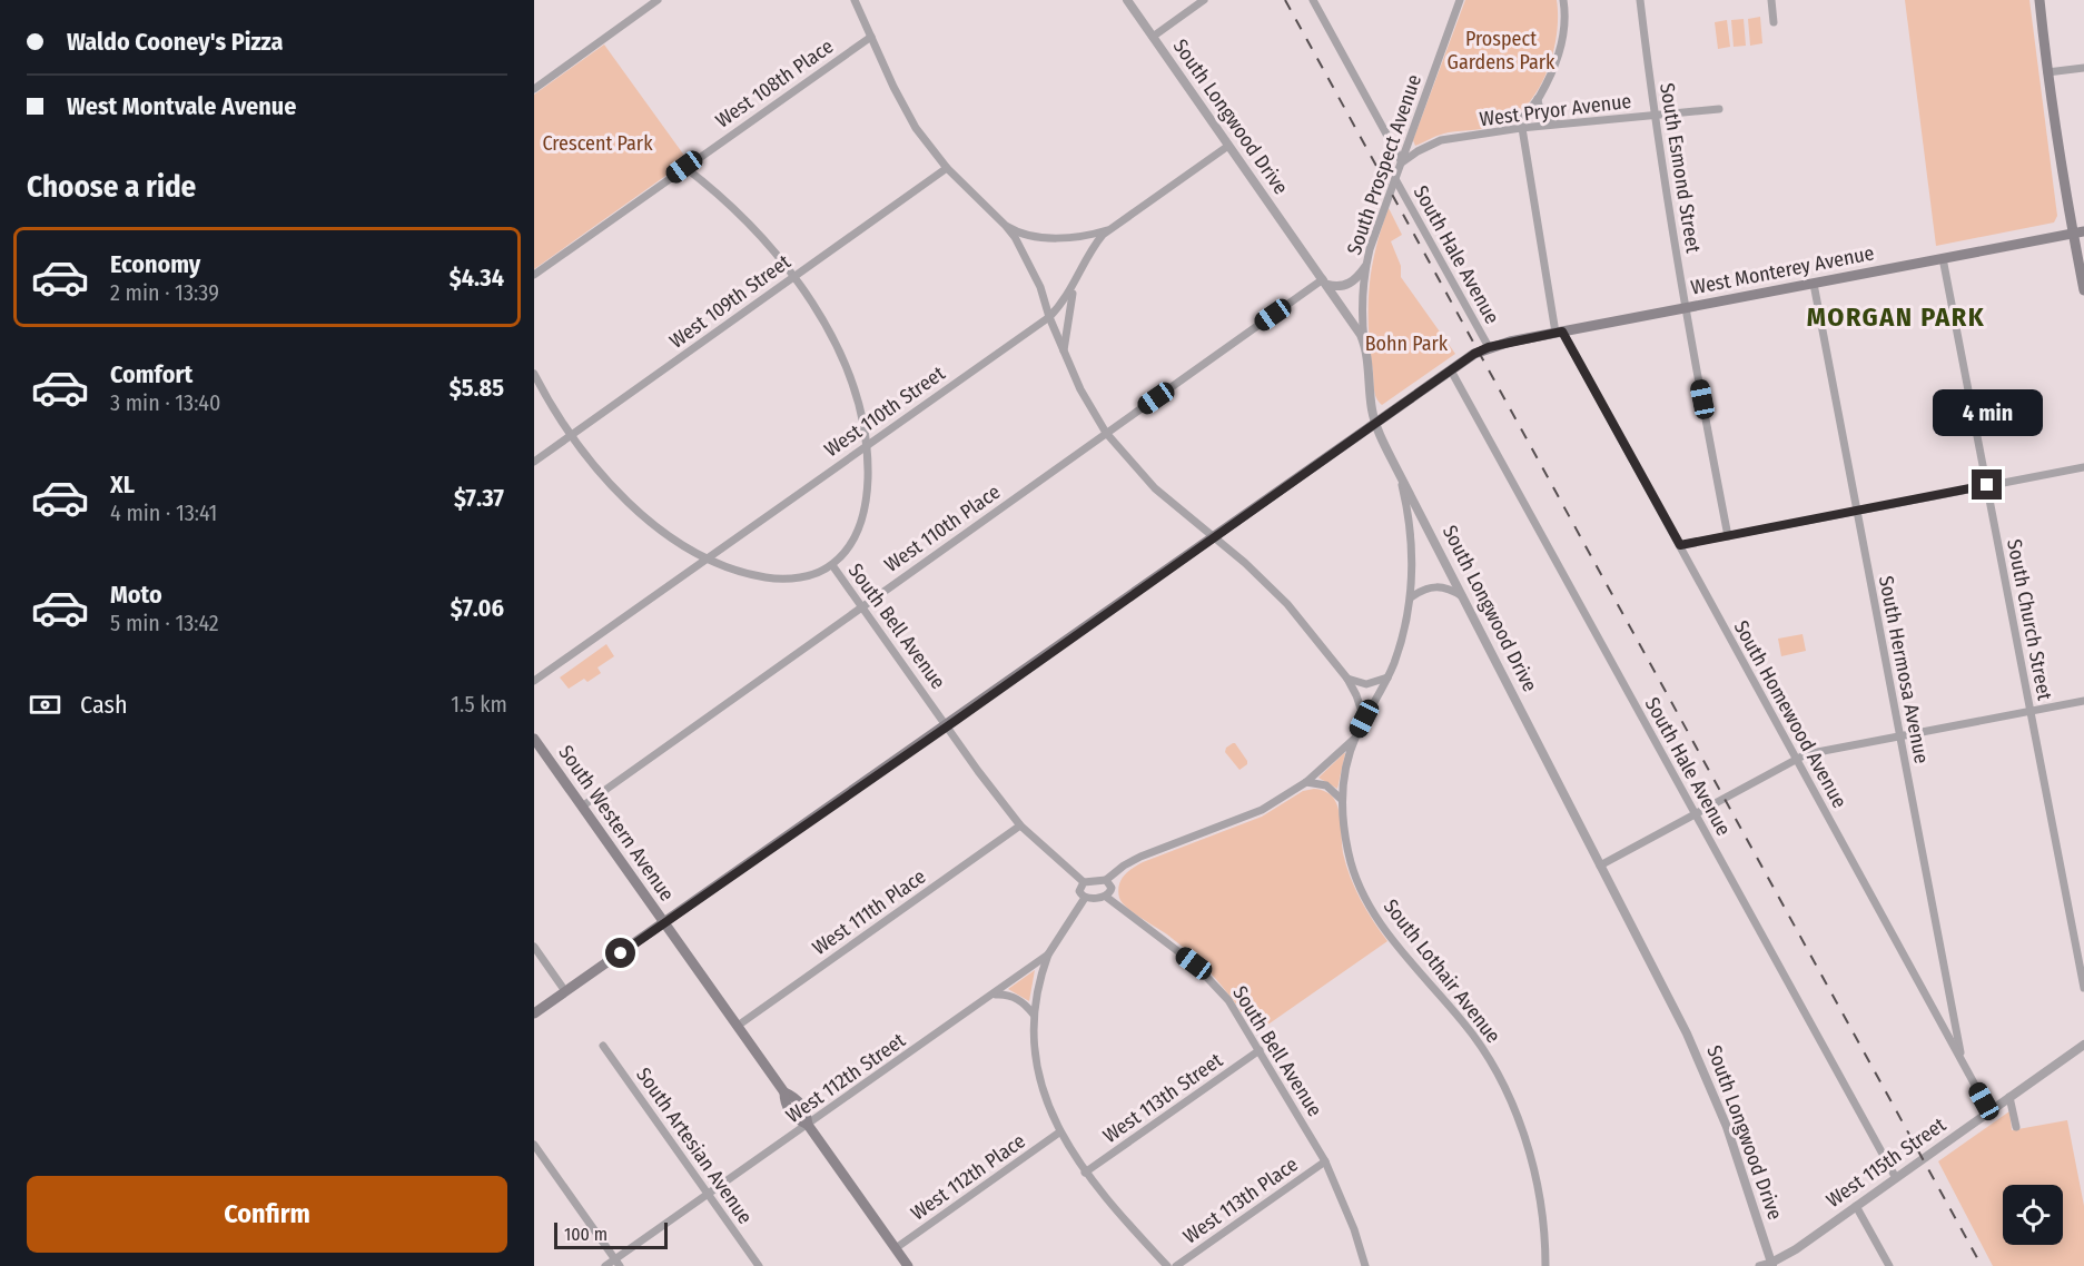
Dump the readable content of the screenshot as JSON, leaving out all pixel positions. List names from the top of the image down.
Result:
{
  "streets": {
    "main road": ["West Monterey Avenue", "South Western Avenue"],
    "street": [
      "West 108th Place",
      "West Pryor Avenue",
      "South Longwood Drive",
      "South Prospect Avenue",
      "South Esmond Street",
      "South Hale Avenue",
      "West 109th Street",
      "West 110th Street",
      "West 110th Place",
      "South Church Street",
      "South Bell Avenue",
      "South Hermosa Avenue",
      "South Homewood Avenue",
      "West 111th Place",
      "South Lothair Avenue",
      "West 112th Street",
      "West 113th Street",
      "South Artesian Avenue",
      "West 115th Street",
      "West 112th Place",
      "West 113th Place"
    ]
  },
  "crossings": [
    ["West 108th Place", "South Bell Avenue"],
    ["West Pryor Avenue", "South Prospect Avenue"],
    ["West Pryor Avenue", "South Esmond Street"],
    ["West Pryor Avenue", "South Hale Avenue"],
    ["West Pryor Avenue", "South Homewood Avenue"],
    ["South Longwood Drive", "South Prospect Avenue"],
    ["South Longwood Drive", "West Monterey Avenue"],
    ["South Longwood Drive", "West 110th Street"],
    ["South Longwood Drive", "West 110th Place"],
    ["South Longwood Drive", "South Lothair Avenue"],
    ["South Longwood Drive", "West 115th Street"],
    ["South Prospect Avenue", "South Hale Avenue"],
    ["South Esmond Street", "West Monterey Avenue"],
    ["South Hale Avenue", "West Monterey Avenue"],
    ["South Hale Avenue", "West 115th Street"],
    ["West Monterey Avenue", "South Church Street"],
    ["West Monterey Avenue", "South Bell Avenue"],
    ["West Monterey Avenue", "South Hermosa Avenue"],
    ["West Monterey Avenue", "South Homewood Avenue"],
    ["West Monterey Avenue", "South Western Avenue"],
    ["West 109th Street", "South Bell Avenue"],
    ["West 110th Street", "South Bell Avenue"],
    ["West 110th Place", "South Bell Avenue"],
    ["West 110th Place", "South Western Avenue"],
    ["South Bell Avenue", "West 111th Place"],
    ["South Bell Avenue", "West 113th Street"],
    ["South Bell Avenue", "West 113th Place"],
    ["South Hermosa Avenue", "South Homewood Avenue"],
    ["South Homewood Avenue", "West 115th Street"],
    ["South Western Avenue", "West 111th Place"],
    ["South Western Avenue", "West 112th Street"],
    ["South Western Avenue", "West 112th Place"],
    ["West 112th Street", "South Artesian Avenue"]
  ],
  "districts": ["MORGAN PARK"],
  "parks": ["Prospect Gardens Park", "Crescent Park", "Bohn Park"],
  "scale_bar": "100 m",
  "page": {
    "banner": ["Waldo Cooney's Pizza", "West Montvale Avenue"],
    "heading": "Choose a ride",
    "list": [
      {
        "name": "Economy",
        "note": "2 min · 13:39",
        "value": "$4.34"
      },
      {
        "name": "Comfort",
        "note": "3 min · 13:40",
        "value": "$5.85"
      },
      {
        "name": "XL",
        "note": "4 min · 13:41",
        "value": "$7.37"
      },
      {
        "name": "Moto",
        "note": "5 min · 13:42",
        "value": "$7.06"
      }
    ],
    "bubble": "4 min",
    "pay": ["Cash", "1.5 km"],
    "buttons": "Confirm",
    "scale": "100 m"
  }
}
